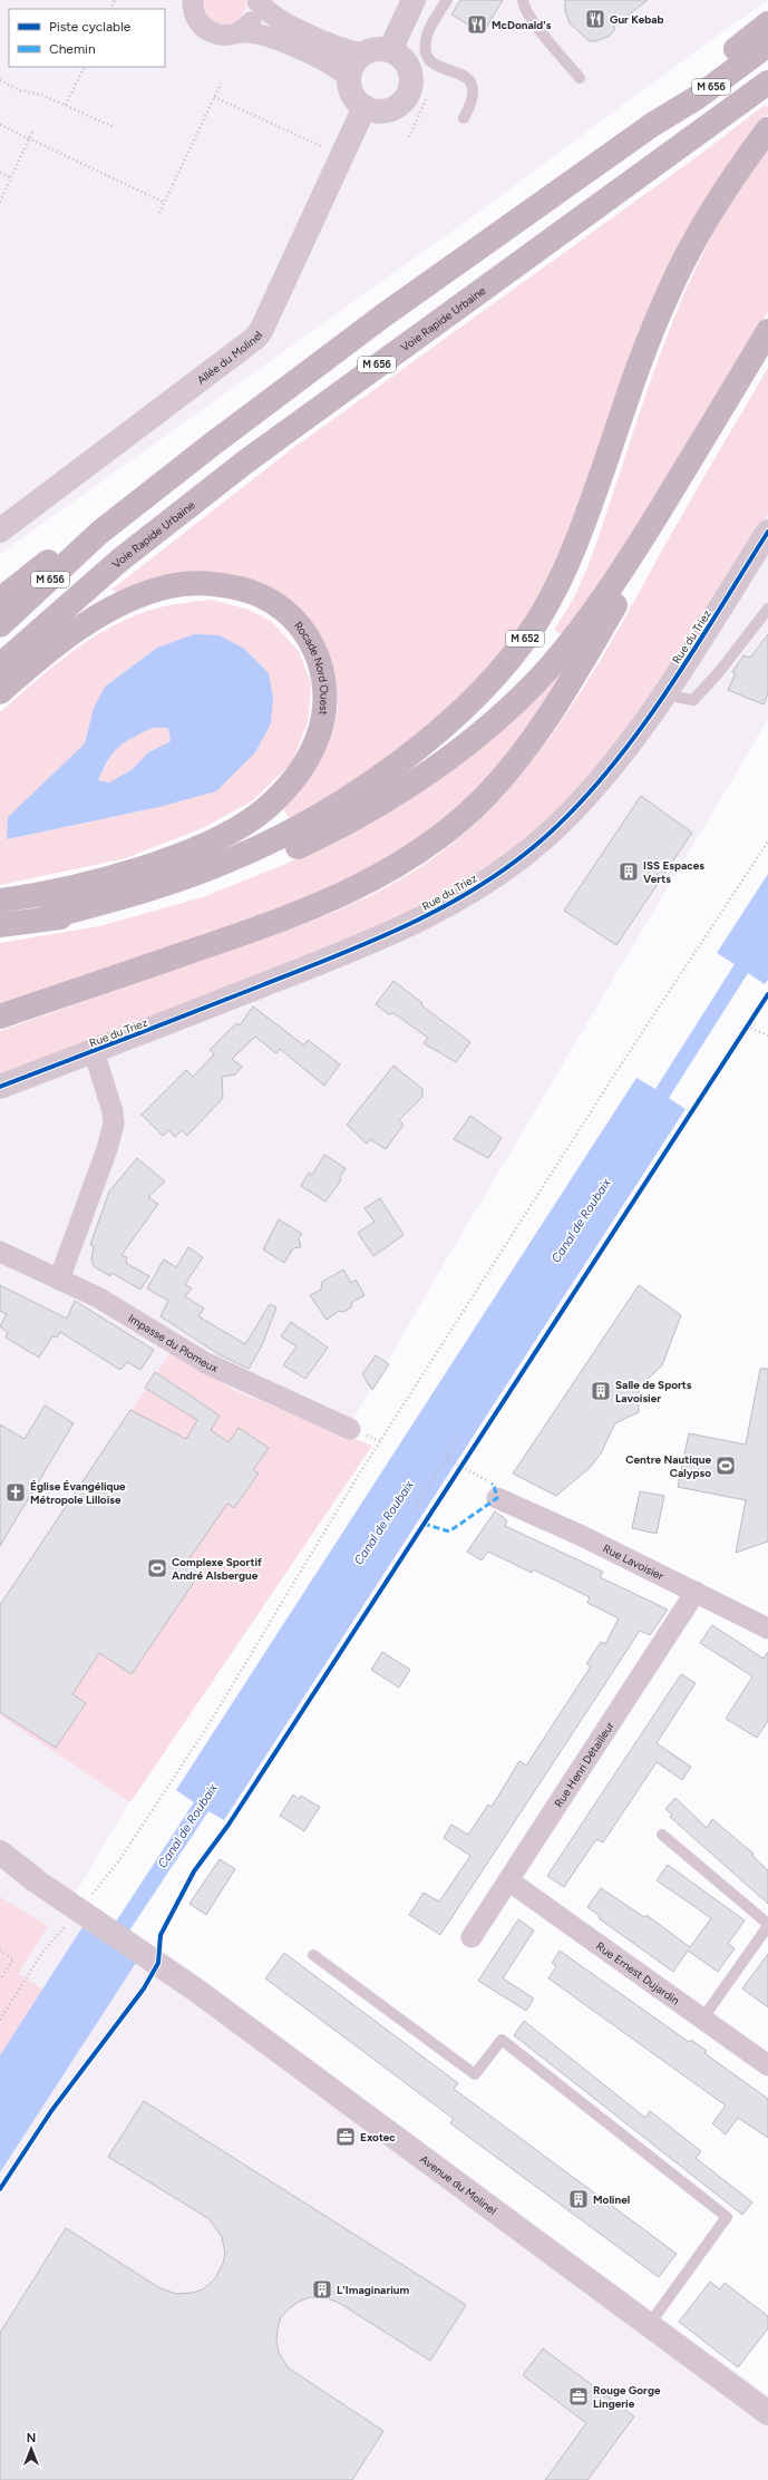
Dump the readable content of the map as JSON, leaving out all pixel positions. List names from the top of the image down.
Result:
{
  "streets": {
    "highway": [
      "M 656",
      "Voie Rapide Urbaine",
      "M 652",
      "Rocade Nord Ouest"
    ],
    "street": [
      "Allée du Molinel",
      "Rue du Triez",
      "Impasse du Plomeux",
      "Rue Lavoisier",
      "Rue Henri Détailleur",
      "Rue Ernest Dujardin",
      "Avenue du Molinel"
    ]
  },
  "crossings": [
    ["Rue du Triez", "Impasse du Plomeux"],
    ["Rue Lavoisier", "Rue Henri Détailleur"],
    ["Rue Henri Détailleur", "Rue Ernest Dujardin"]
  ],
  "water": ["Canal de Roubaix"],
  "places": {
    "restaurant": ["Gur Kebab", "McDonald's"],
    "building": [
      "ISS Espaces Verts",
      "Salle de Sports Lavoisier",
      "Molinel",
      "L'Imaginarium"
    ],
    "sports": ["Centre Nautique Calypso", "Complexe Sportif André Alsbergue"],
    "church": ["Église Évangélique Métropole Lilloise"],
    "office": ["Exotec", "Rouge Gorge Lingerie"]
  },
  "legend": ["Piste cyclable", "Chemin"],
  "north": "top"
}
